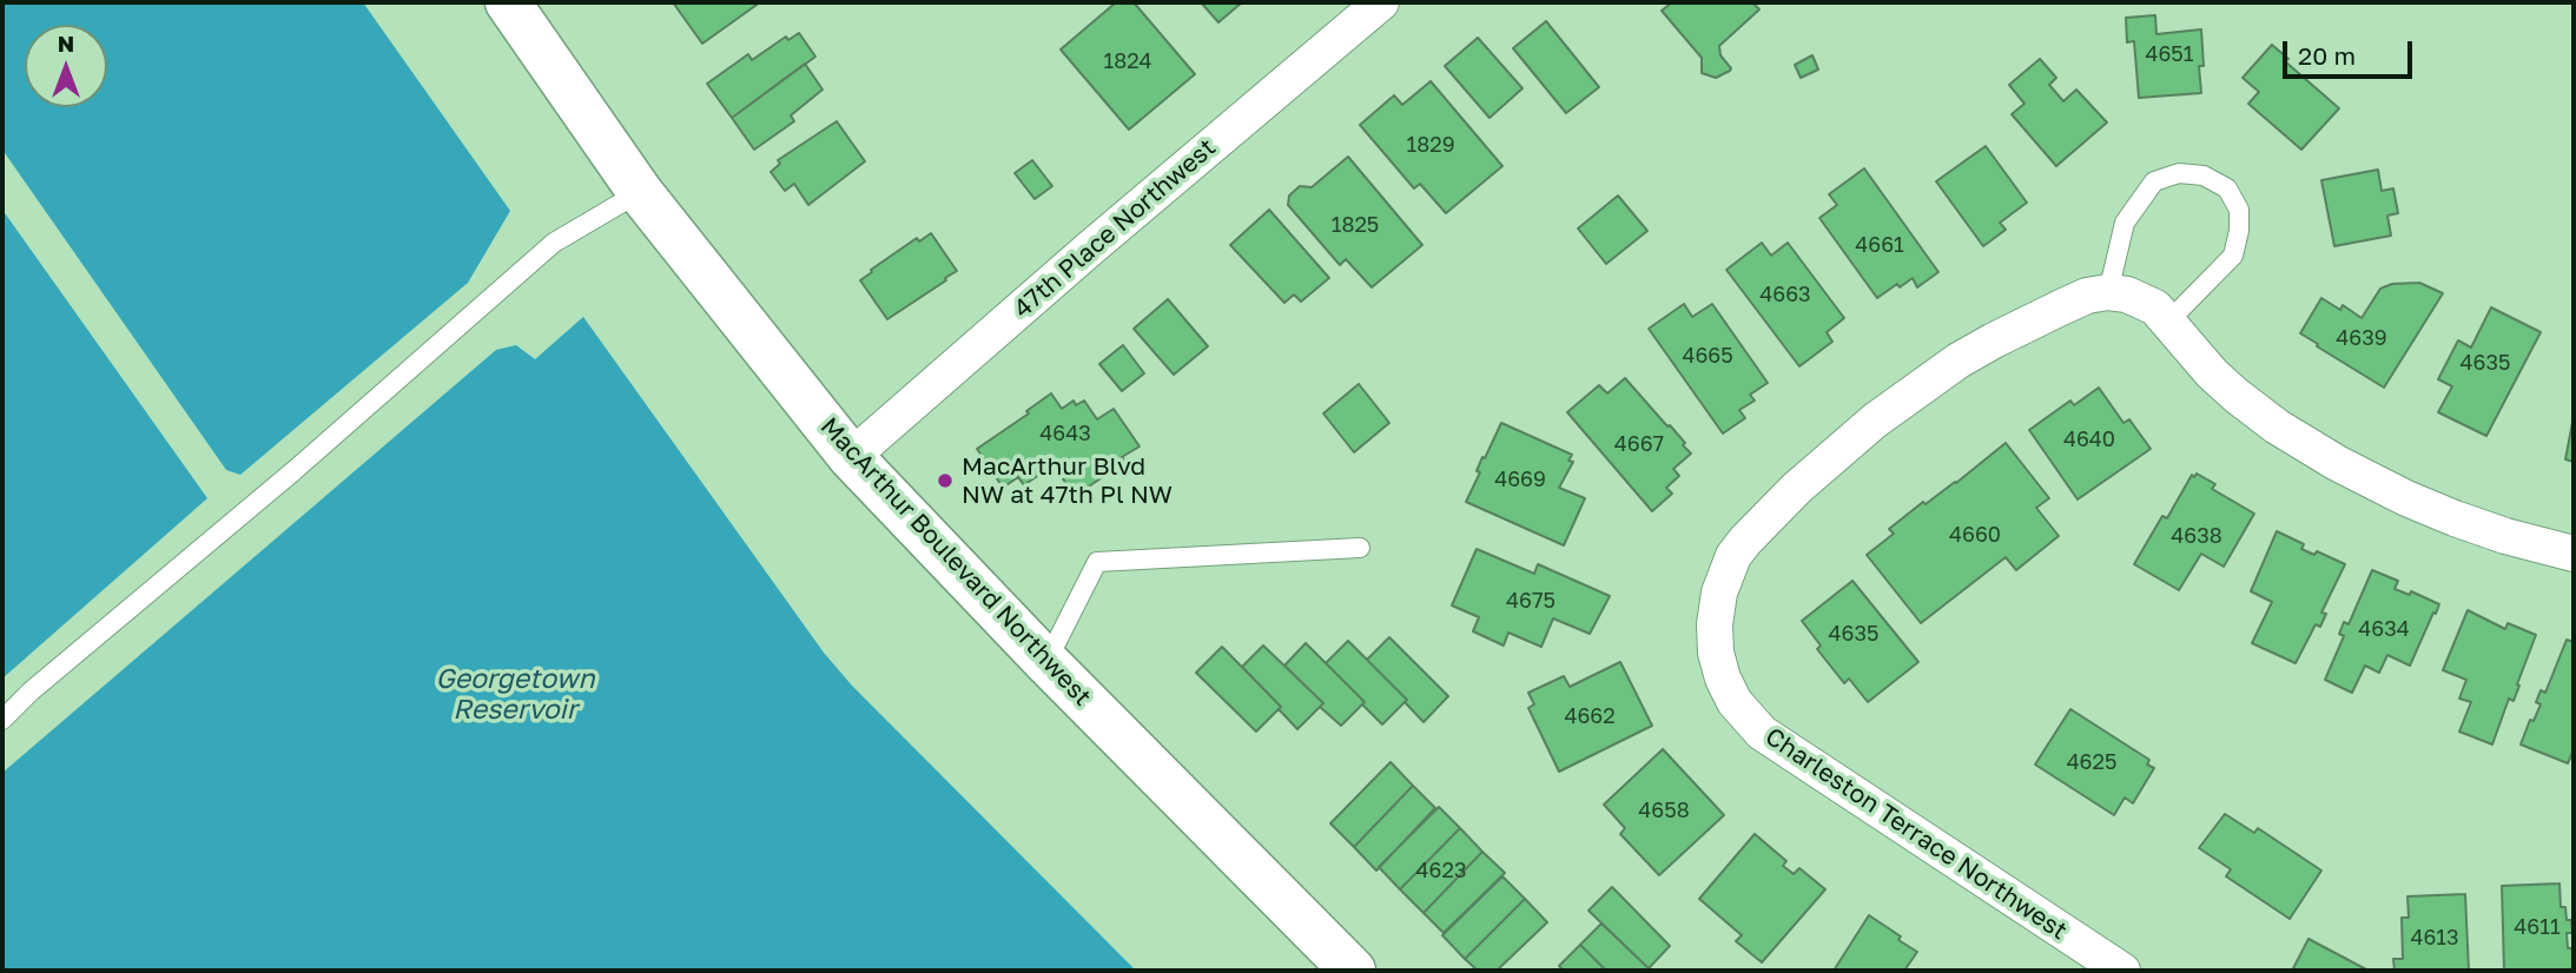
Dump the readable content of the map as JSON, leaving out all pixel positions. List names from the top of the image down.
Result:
{
  "streets": {
    "main road": ["MacArthur Boulevard Northwest"],
    "street": ["47th Place Northwest", "Charleston Terrace Northwest"]
  },
  "crossings": [
    ["47th Place Northwest", "MacArthur Boulevard Northwest"]
  ],
  "water": ["Georgetown Reservoir"],
  "places": ["MacArthur Blvd NW at 47th Pl NW"],
  "house_numbers": [
    "4651",
    "1824",
    "1829",
    "1825",
    "4661",
    "4663",
    "4639",
    "4665",
    "4635",
    "4643",
    "4640",
    "4667",
    "4669",
    "4660",
    "4638",
    "4675",
    "4634",
    "4635",
    "4662",
    "4625",
    "4658",
    "4623",
    "4611",
    "4613"
  ],
  "scale_bar": "20 m",
  "north": "top"
}
